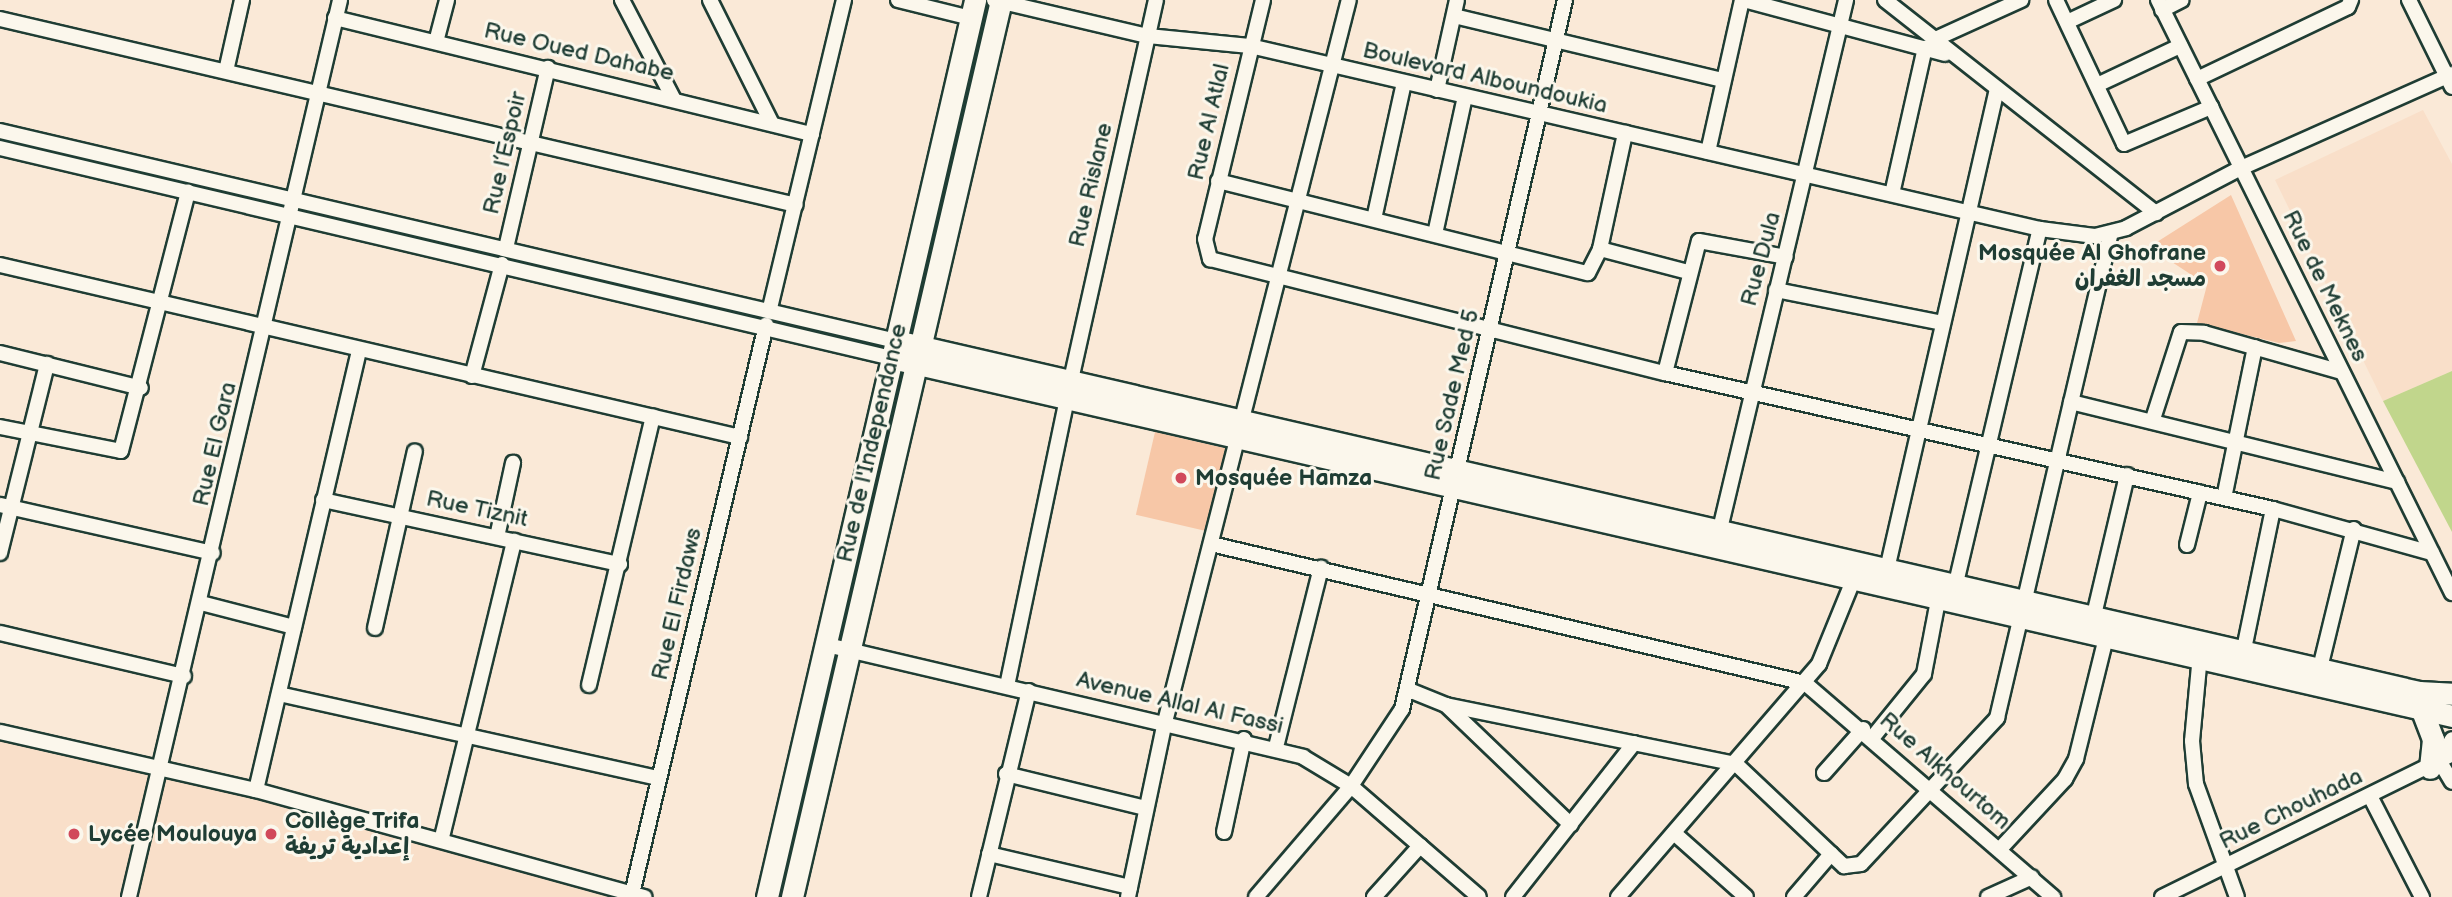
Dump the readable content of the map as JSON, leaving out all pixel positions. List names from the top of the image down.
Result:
{
  "streets": {
    "street": [
      "Rue Oued Dahabe",
      "Boulevard Alboundoukia",
      "Rue Al Atlal",
      "Rue l’Espoir",
      "Rue Rislane",
      "Rue Dula",
      "Rue de Meknes",
      "Rue Sade Med 5",
      "Rue de l'Independance",
      "Rue El Gara",
      "Rue Tiznit",
      "Rue El Firdaws",
      "Avenue Allal Al Fassi",
      "Rue Alkhourtom",
      "Rue Chouhada"
    ]
  },
  "crossings": [
    ["Rue Oued Dahabe", "Rue l’Espoir"],
    ["Rue Oued Dahabe", "Rue El Gara"],
    ["Boulevard Alboundoukia", "Rue Al Atlal"],
    ["Boulevard Alboundoukia", "Rue Rislane"],
    ["Boulevard Alboundoukia", "Rue Dula"],
    ["Boulevard Alboundoukia", "Rue Sade Med 5"],
    ["Boulevard Alboundoukia", "Rue de l'Independance"],
    ["Rue Rislane", "Avenue Allal Al Fassi"],
    ["Rue Sade Med 5", "Avenue Allal Al Fassi"],
    ["Rue de l'Independance", "Avenue Allal Al Fassi"]
  ],
  "places": [
    "Mosquée Al Ghofrane مسجد الغفران",
    "Mosquée Hamza",
    "Lycée Moulouya",
    "Collège Trifa إعدادية تريفة"
  ]
}
